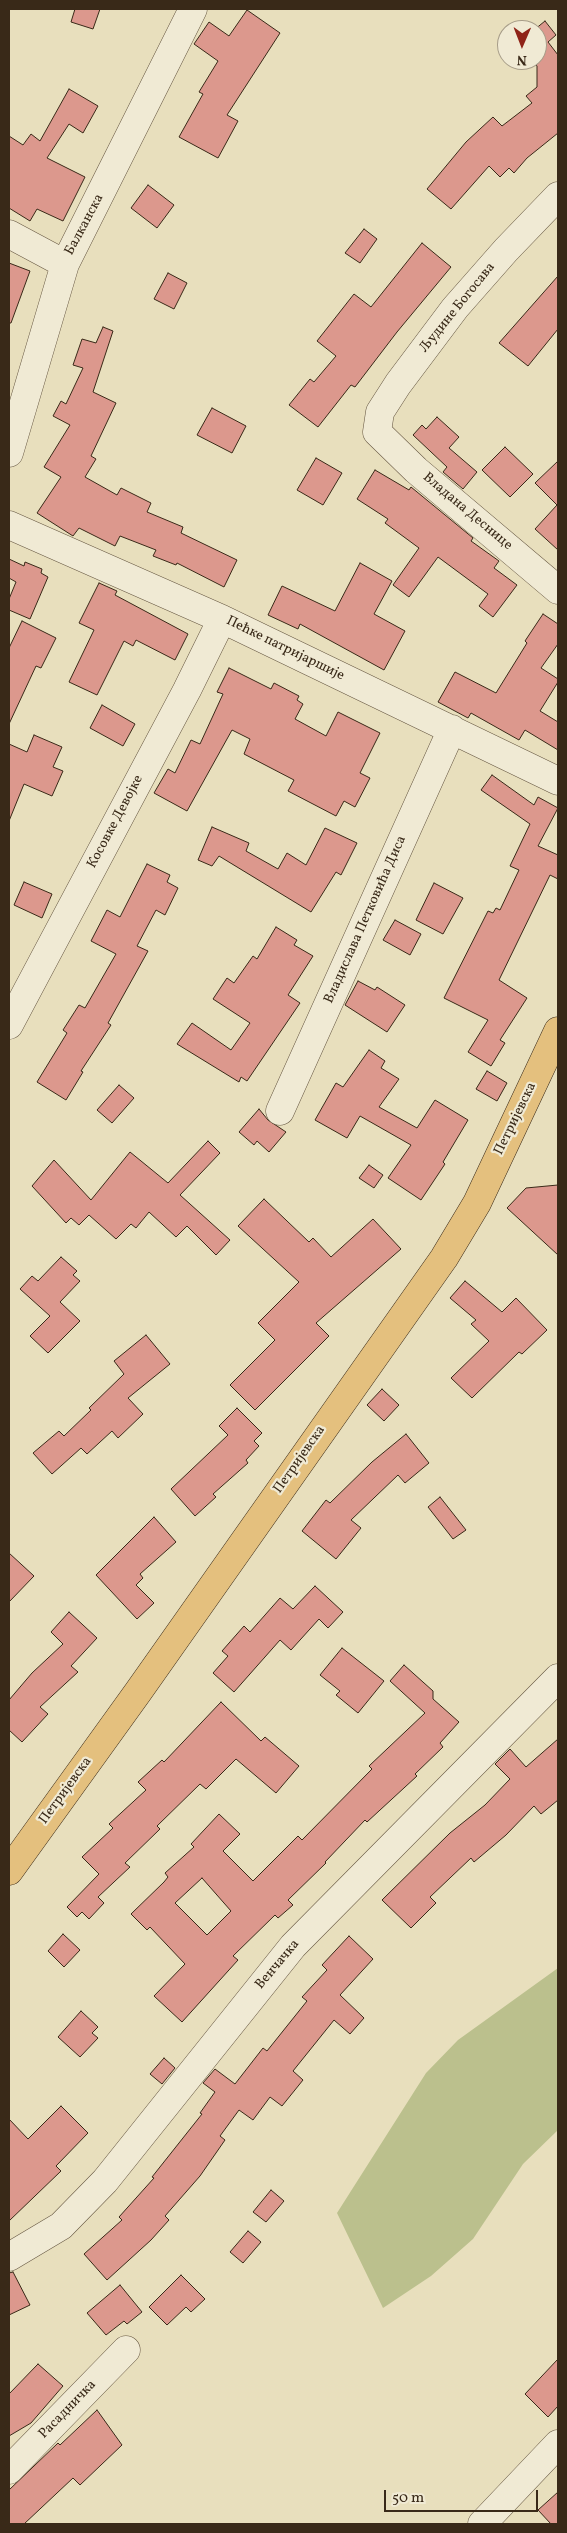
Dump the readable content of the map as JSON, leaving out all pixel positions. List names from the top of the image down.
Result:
{
  "streets": {
    "main road": ["Петријевска"],
    "street": [
      "Балканска",
      "Људине Богосава",
      "Владана Деснице",
      "Пећке патријаршије",
      "Косовке Девојке",
      "Владислава Петковића Диса",
      "Венчачка",
      "Расадничка"
    ]
  },
  "crossings": [
    ["Људине Богосава", "Владана Деснице"],
    ["Пећке патријаршије", "Косовке Девојке"],
    ["Пећке патријаршије", "Владислава Петковића Диса"]
  ],
  "scale_bar": "50 m",
  "north": "bottom"
}
